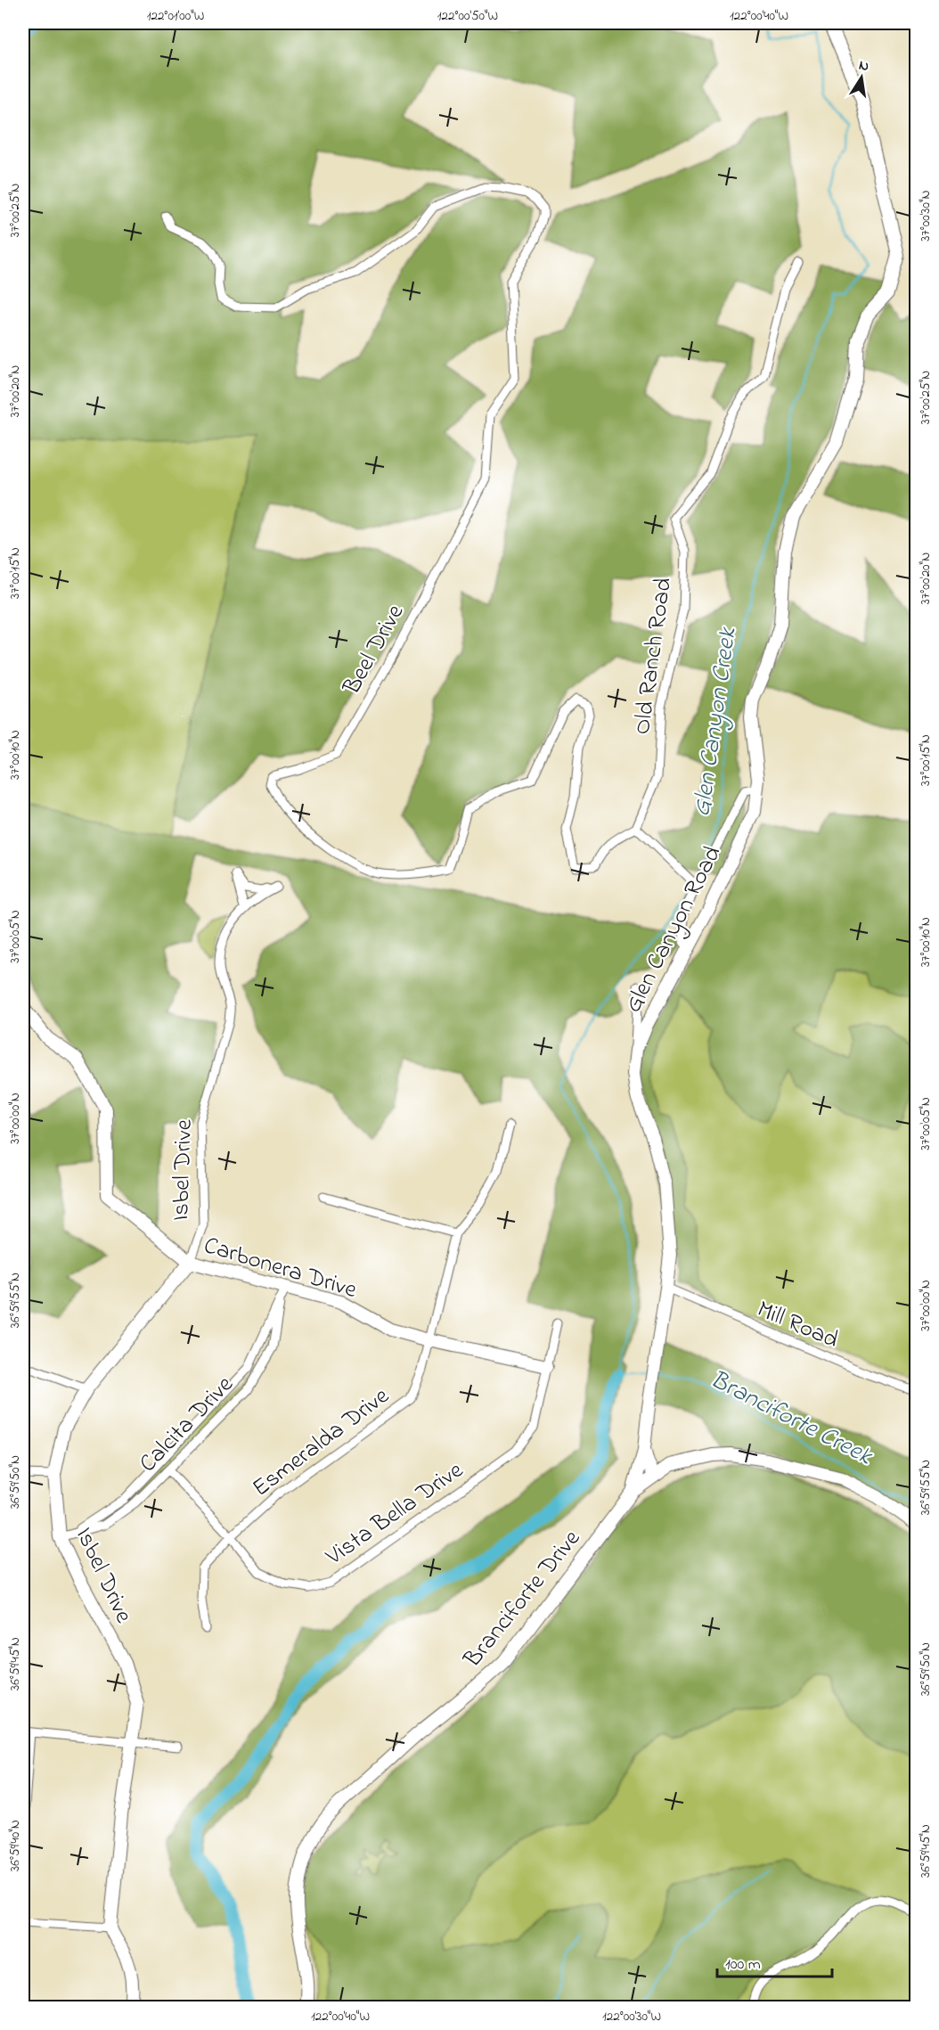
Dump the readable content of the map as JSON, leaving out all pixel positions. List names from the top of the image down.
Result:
{
  "streets": {
    "street": [
      "Beel Drive",
      "Old Ranch Road",
      "Glen Canyon Road",
      "Isbel Drive",
      "Carbonera Drive",
      "Mill Road",
      "Calcita Drive",
      "Esmeralda Drive",
      "Vista Bella Drive",
      "Branciforte Drive"
    ]
  },
  "crossings": [
    ["Beel Drive", "Old Ranch Road"],
    ["Glen Canyon Road", "Mill Road"],
    ["Glen Canyon Road", "Branciforte Drive"],
    ["Isbel Drive", "Carbonera Drive"],
    ["Isbel Drive", "Calcita Drive"],
    ["Carbonera Drive", "Calcita Drive"],
    ["Carbonera Drive", "Esmeralda Drive"],
    ["Carbonera Drive", "Vista Bella Drive"],
    ["Calcita Drive", "Vista Bella Drive"],
    ["Esmeralda Drive", "Vista Bella Drive"]
  ],
  "water": ["Glen Canyon Creek", "Branciforte Creek"],
  "scale_bar": "100 m",
  "north": "top",
  "coordinates": [
    "122°01'00\"W",
    "122°00'50\"W",
    "122°00'40\"W",
    "37°00'25\"N",
    "37°00'30\"N",
    "37°00'20\"N",
    "37°00'15\"N",
    "37°00'10\"N",
    "37°00'05\"N",
    "37°00'00\"N",
    "36°59'55\"N",
    "36°59'50\"N",
    "36°59'45\"N",
    "36°59'40\"N",
    "122°00'30\"W"
  ]
}
